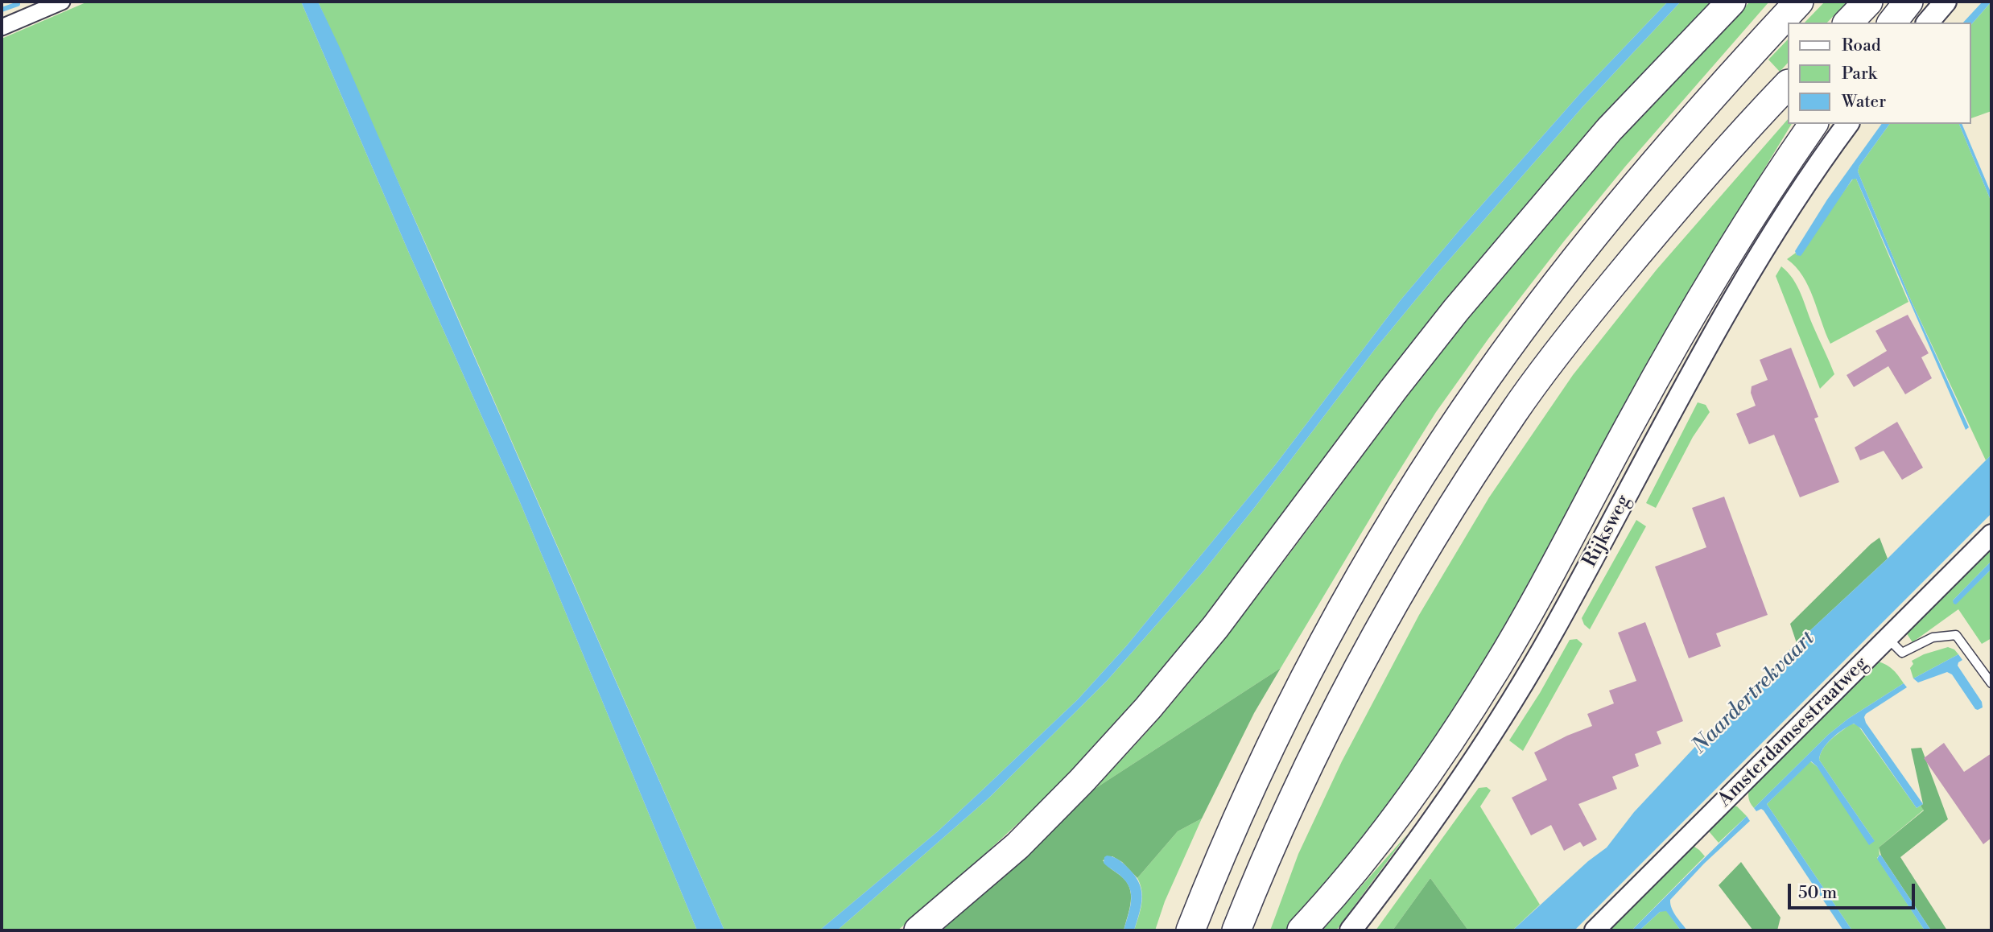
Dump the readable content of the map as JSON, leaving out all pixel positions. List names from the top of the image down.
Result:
{
  "streets": {
    "main road": ["Rijksweg"],
    "street": ["Amsterdamsestraatweg"]
  },
  "water": ["Naardertrekvaart"],
  "legend": ["Road", "Park", "Water"],
  "scale_bar": "50 m"
}
